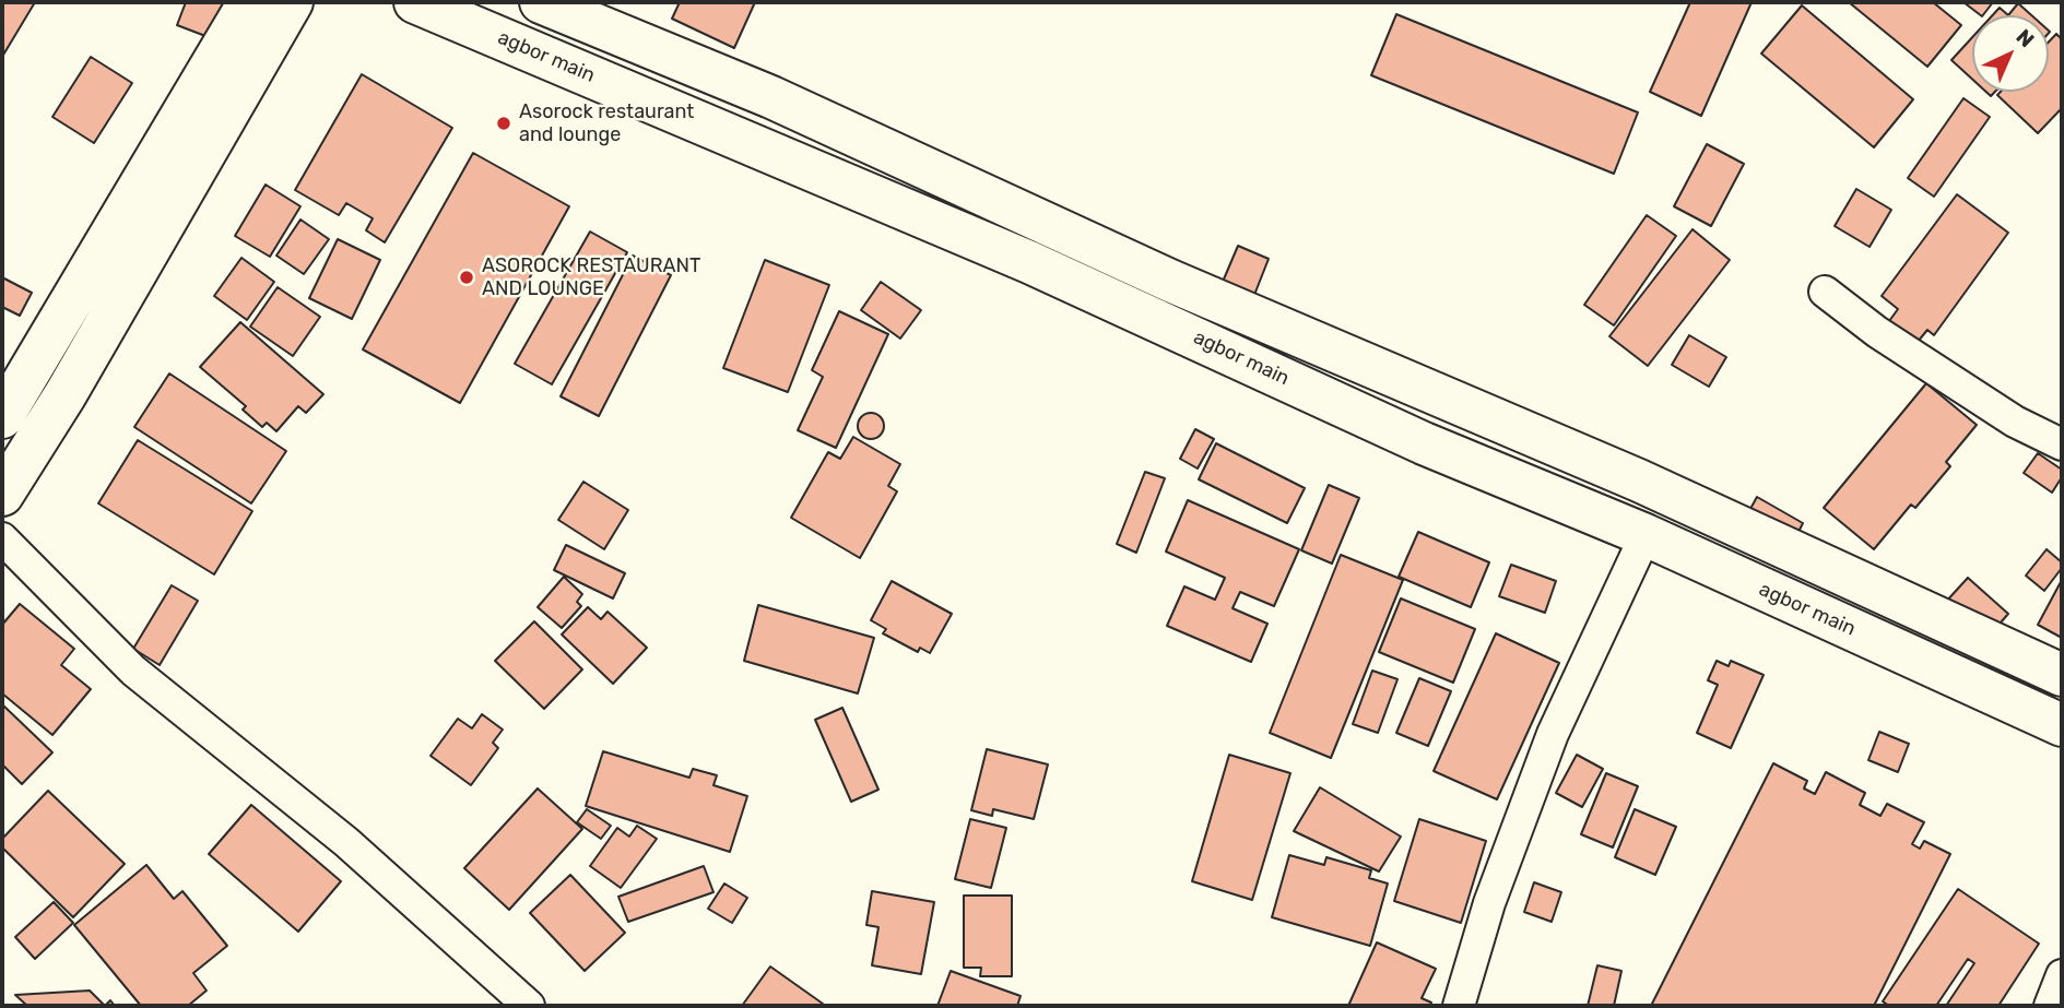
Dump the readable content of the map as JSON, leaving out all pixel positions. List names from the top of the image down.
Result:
{
  "streets": {
    "main road": ["agbor main"]
  },
  "places": ["Asorock restaurant and lounge", "ASOROCK RESTAURANT AND LOUNGE"],
  "north": "top right"
}
